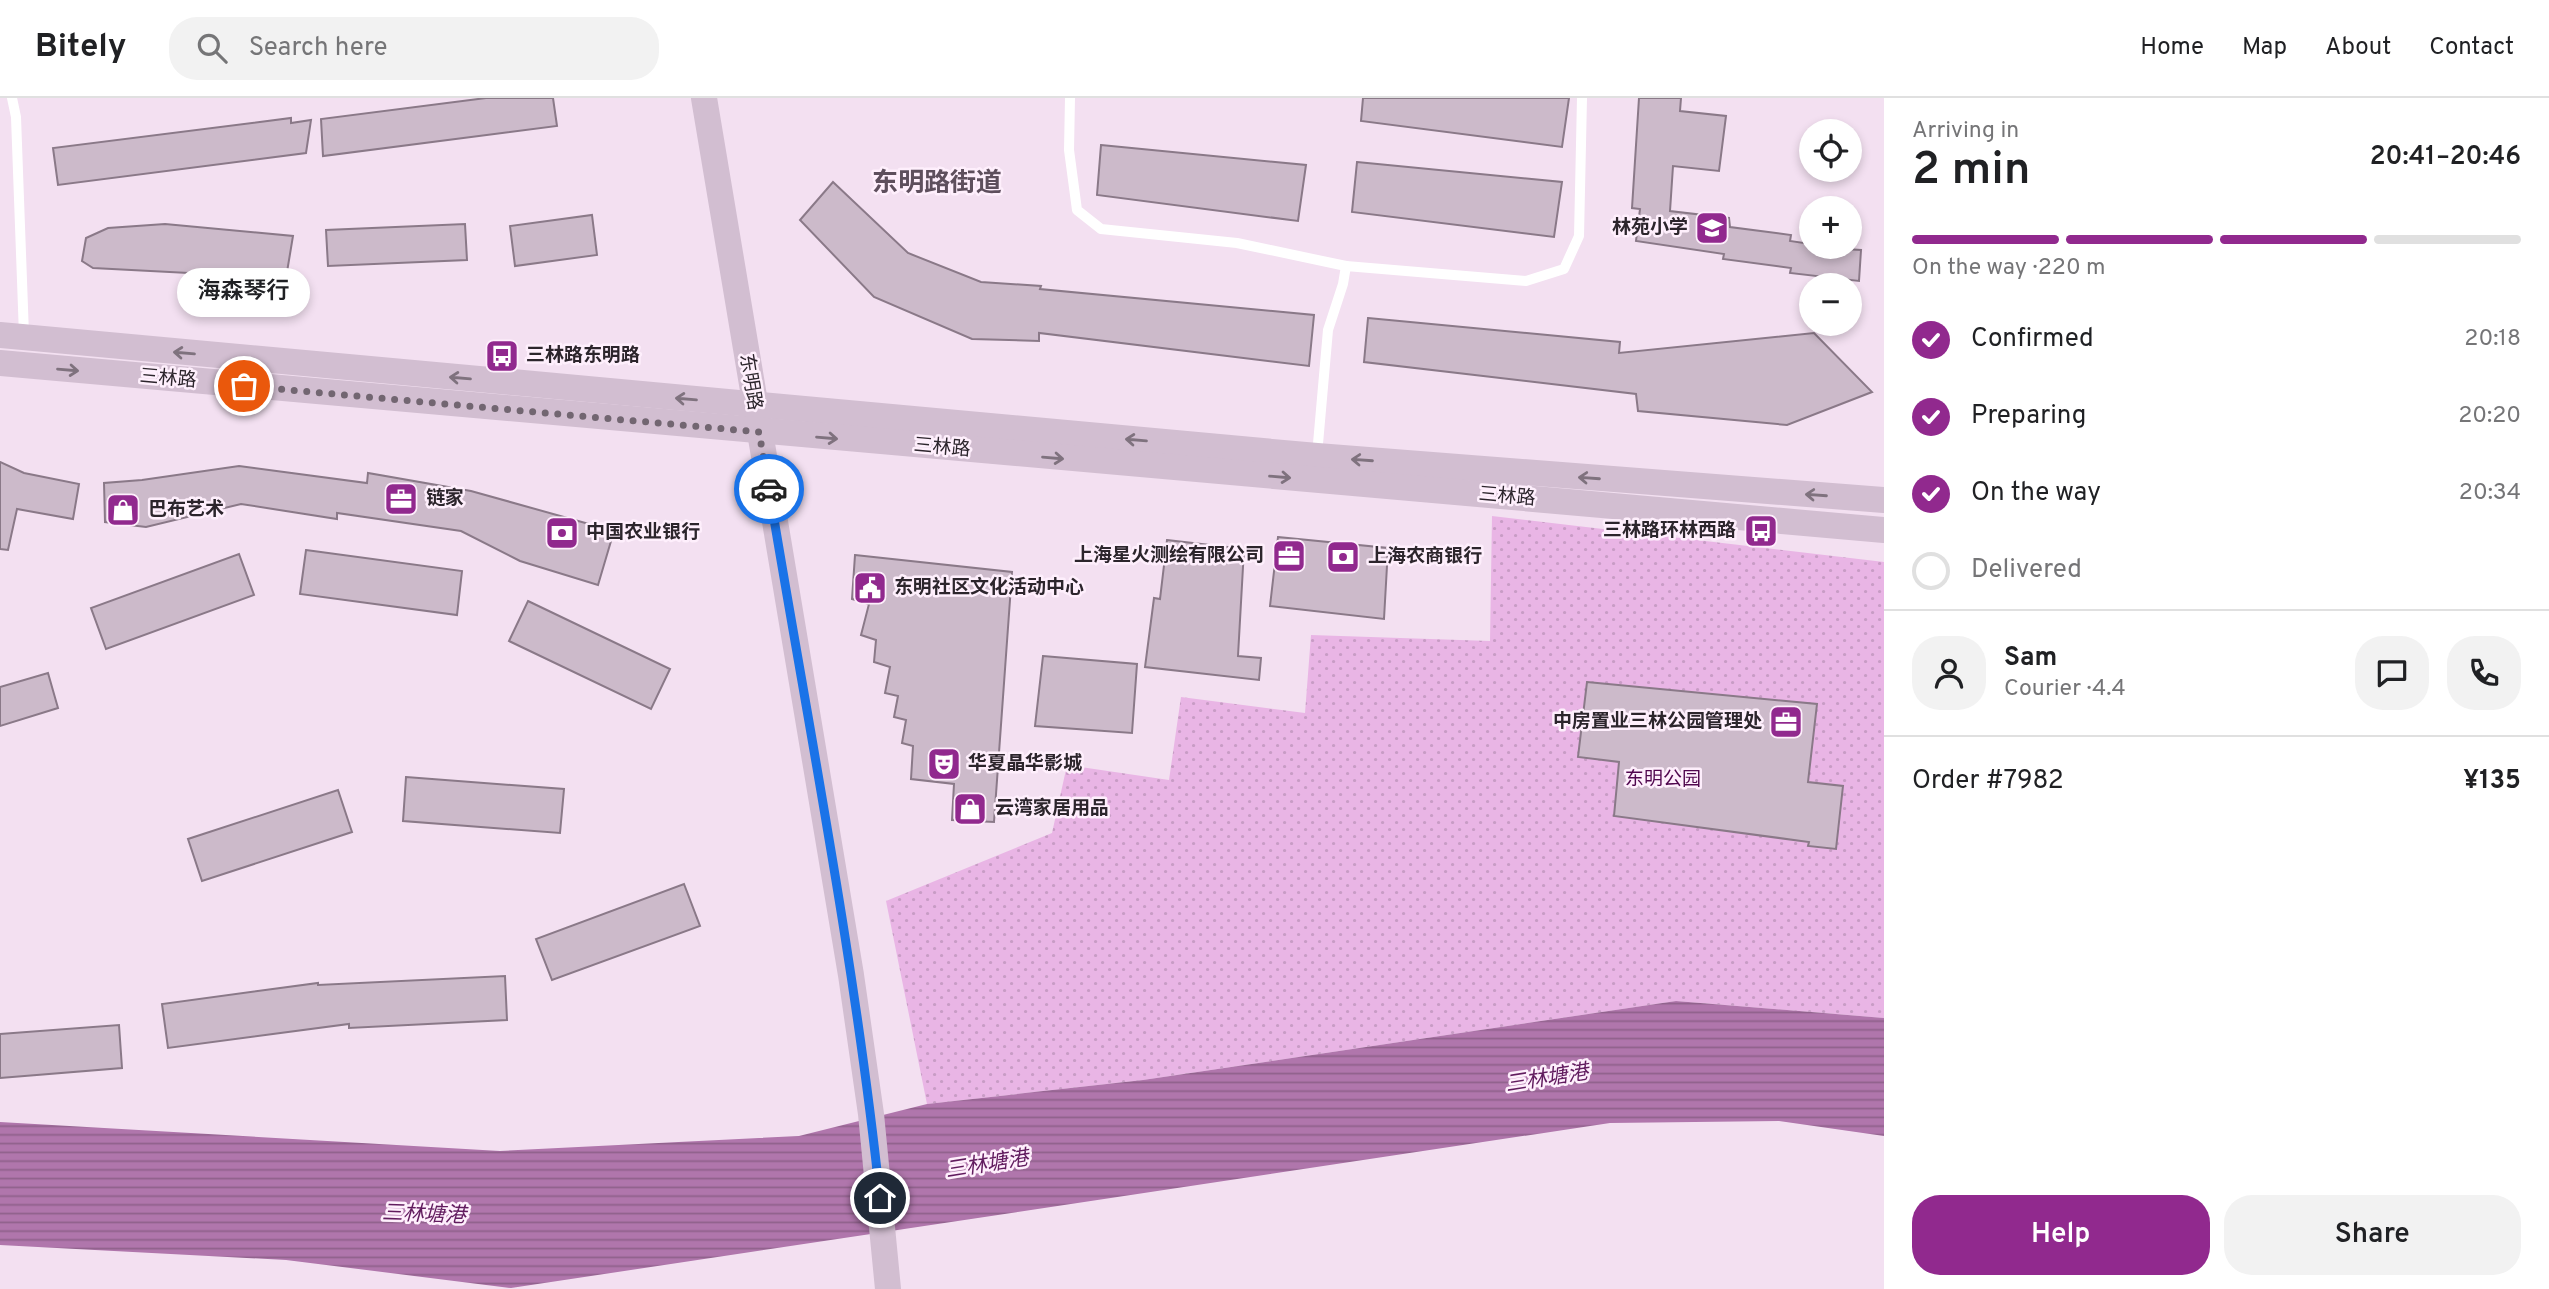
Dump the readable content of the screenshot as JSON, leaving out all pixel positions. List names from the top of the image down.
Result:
{
  "streets": {
    "main road": ["三林路", "东明路"]
  },
  "crossings": [
    ["三林路", "东明路"]
  ],
  "districts": ["东明路街道"],
  "water": ["三林塘港"],
  "parks": ["东明公园"],
  "places": {
    "school or university": ["林苑小学"],
    "bus stop": ["三林路东明路", "三林路环林西路"],
    "other": ["海森琴行"],
    "office": ["链家", "上海星火测绘有限公司", "中房置业三林公园管理处"],
    "shop": ["巴布艺术", "云湾家居用品"],
    "bank": ["中国农业银行", "上海农商银行"],
    "public building": ["东明社区文化活动中心"],
    "theatre": ["华夏晶华影城"]
  },
  "page": {
    "header": "Bitely",
    "search": "Search here",
    "nav": [
      "Home",
      "Map",
      "About",
      "Contact"
    ],
    "heading": ["2 min", "Arriving in", "20:41–20:46"],
    "panel": [
      "Sam",
      "Courier · 4.4",
      "Order #7982",
      "¥135"
    ],
    "map_buttons": ["+", "−"],
    "bar": "On the way · 220 m",
    "bubble": "海森琴行",
    "list": [
      ["Confirmed", "20:18"],
      ["Preparing", "20:20"],
      ["On the way", "20:34"],
      "Delivered"
    ],
    "buttons": ["Help", "Share"]
  }
}
